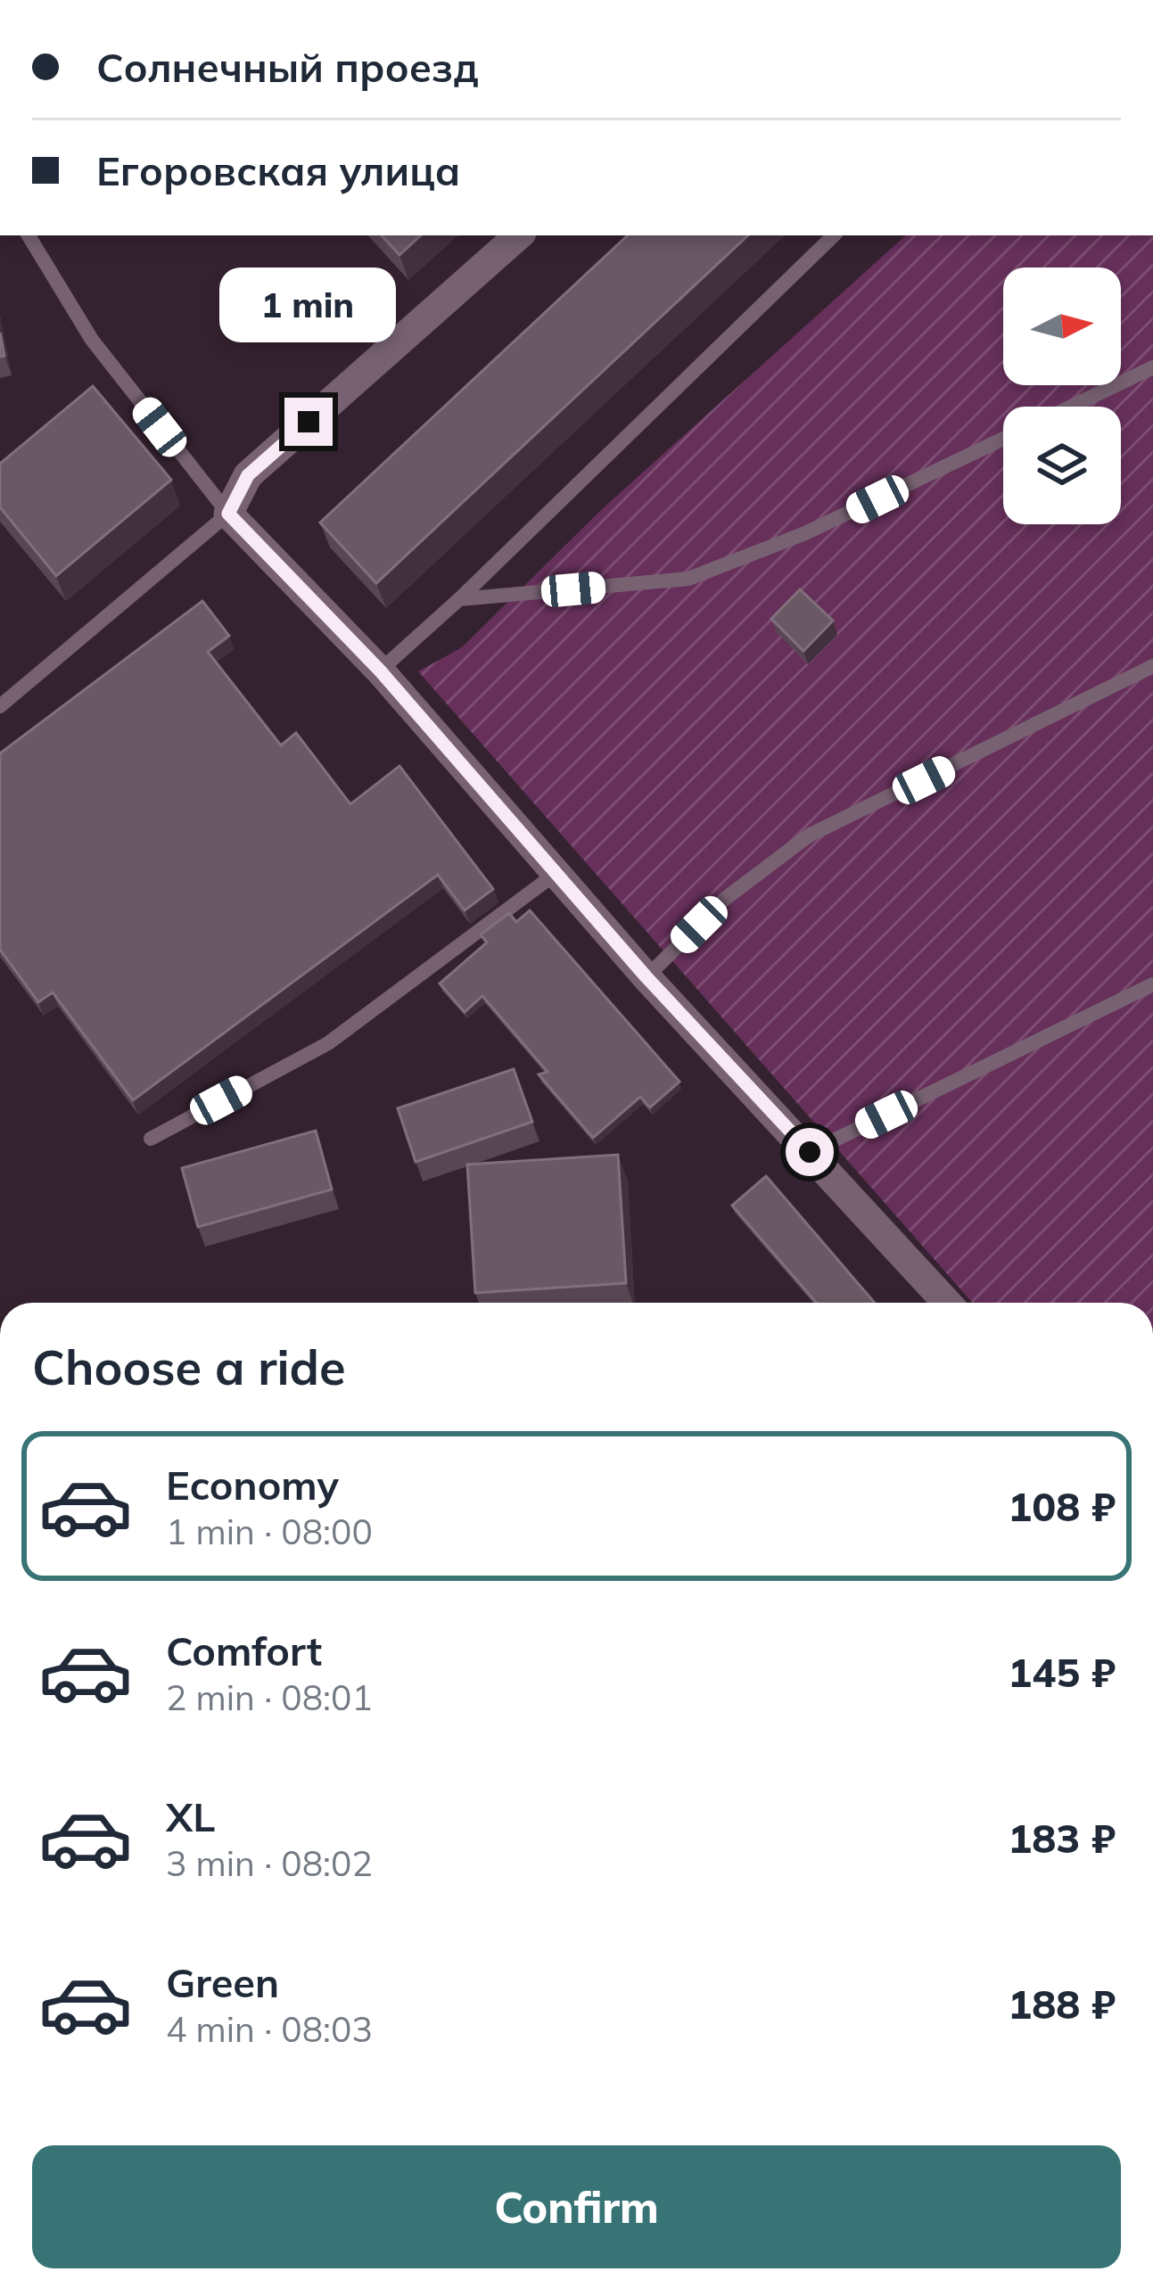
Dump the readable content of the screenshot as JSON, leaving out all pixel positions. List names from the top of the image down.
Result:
{
  "north": "right",
  "page": {
    "banner": ["Солнечный проезд", "Егоровская улица"],
    "bubble": "1 min",
    "heading": "Choose a ride",
    "list": [
      {
        "name": "Economy",
        "note": "1 min · 08:00",
        "value": "108 ₽"
      },
      {
        "name": "Comfort",
        "note": "2 min · 08:01",
        "value": "145 ₽"
      },
      {
        "name": "XL",
        "note": "3 min · 08:02",
        "value": "183 ₽"
      },
      {
        "name": "Green",
        "note": "4 min · 08:03",
        "value": "188 ₽"
      }
    ],
    "buttons": "Confirm"
  }
}
